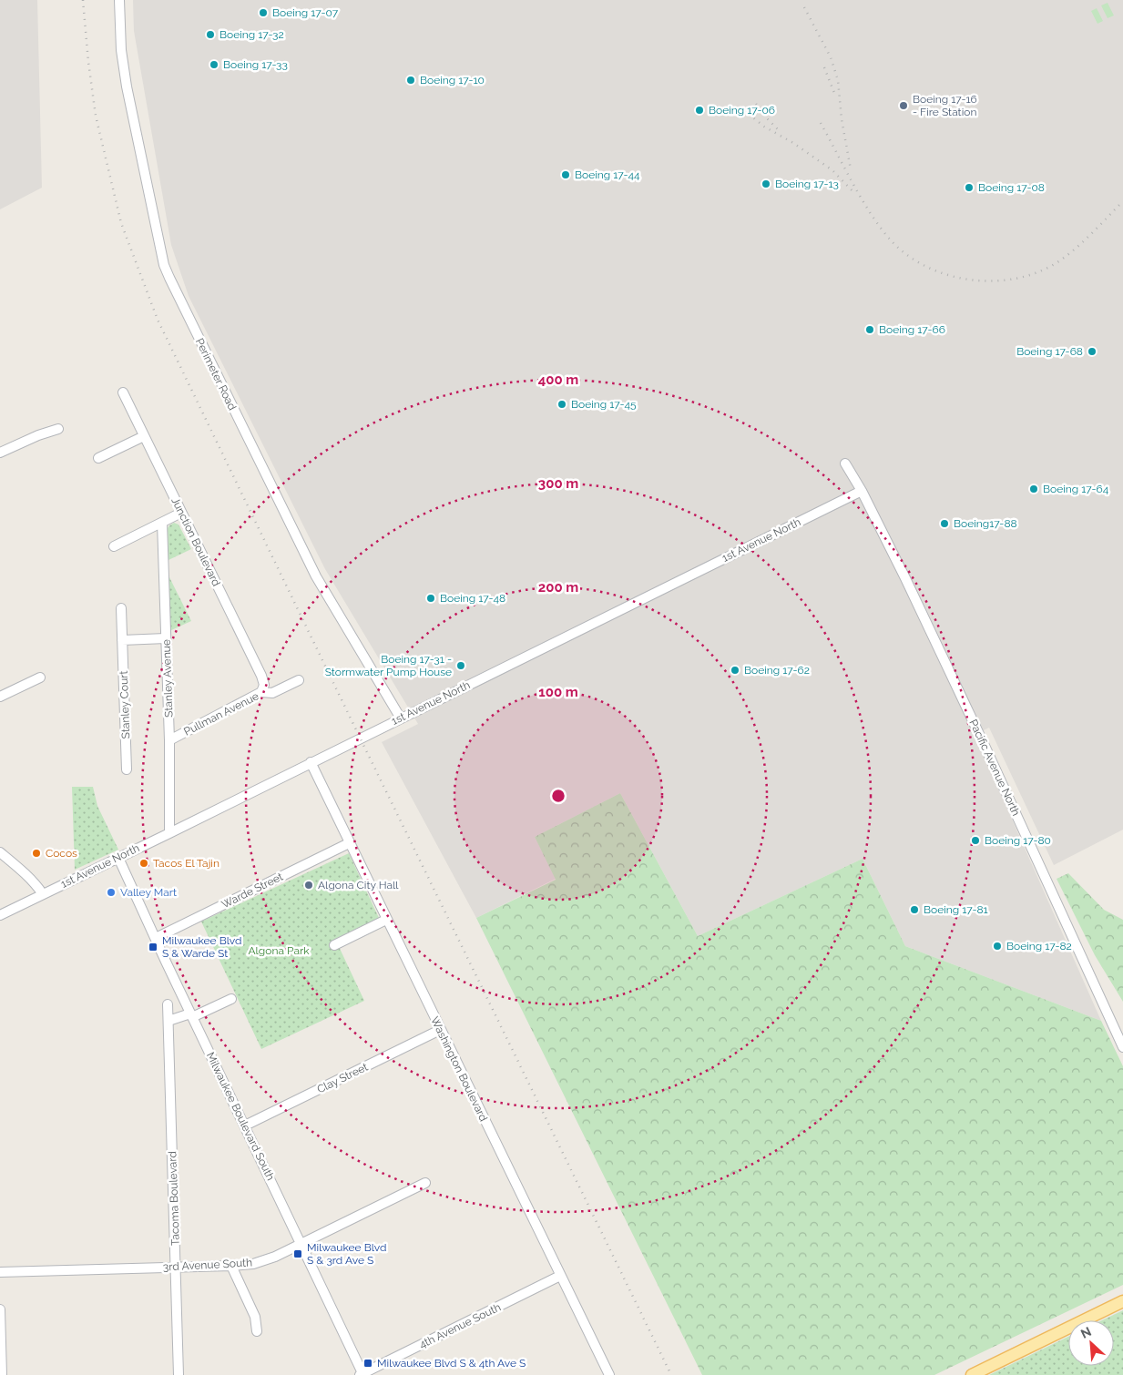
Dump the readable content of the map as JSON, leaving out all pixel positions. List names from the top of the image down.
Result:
{
  "streets": {
    "street": [
      "Perimeter Road",
      "1st Avenue North",
      "Junction Boulevard",
      "Stanley Avenue",
      "Stanley Court",
      "Pullman Avenue",
      "Pacific Avenue North",
      "Warde Street",
      "Washington Boulevard",
      "Clay Street",
      "Milwaukee Boulevard South",
      "Tacoma Boulevard",
      "3rd Avenue South",
      "4th Avenue South"
    ]
  },
  "crossings": [
    ["Perimeter Road", "1st Avenue North"],
    ["1st Avenue North", "Stanley Avenue"],
    ["1st Avenue North", "Pacific Avenue North"],
    ["1st Avenue North", "Washington Boulevard"],
    ["1st Avenue North", "Milwaukee Boulevard South"],
    ["Junction Boulevard", "Pullman Avenue"],
    ["Stanley Avenue", "Pullman Avenue"],
    ["Warde Street", "Washington Boulevard"],
    ["Warde Street", "Milwaukee Boulevard South"],
    ["Washington Boulevard", "Clay Street"],
    ["Washington Boulevard", "4th Avenue South"],
    ["Clay Street", "Milwaukee Boulevard South"],
    ["Milwaukee Boulevard South", "3rd Avenue South"],
    ["Milwaukee Boulevard South", "4th Avenue South"],
    ["Tacoma Boulevard", "3rd Avenue South"]
  ],
  "parks": ["Algona Park"],
  "places": {
    "other": [
      "Boeing 17-07",
      "Boeing 17-32",
      "Boeing 17-33",
      "Boeing 17-10",
      "Boeing 17-16 - Fire Station",
      "Boeing 17-06",
      "Boeing 17-44",
      "Boeing 17-13",
      "Boeing 17-08",
      "Boeing 17-66",
      "Boeing 17-68",
      "Boeing 17-45",
      "Boeing 17-64",
      "Boeing17-88",
      "Boeing 17-48",
      "Boeing 17-31 - Stormwater Pump House",
      "Boeing 17-62",
      "Boeing 17-80",
      "Cocos",
      "Tacos El Tajin",
      "Algona City Hall",
      "Valley Mart",
      "Boeing 17-81",
      "Boeing 17-82"
    ],
    "transit": ["Milwaukee Blvd S & Warde St", "Milwaukee Blvd S & 3rd Ave S", "Milwaukee Blvd S & 4th Ave S"]
  },
  "north": "top left",
  "rings": [
    "400 m",
    "300 m",
    "200 m",
    "100 m"
  ]
}
